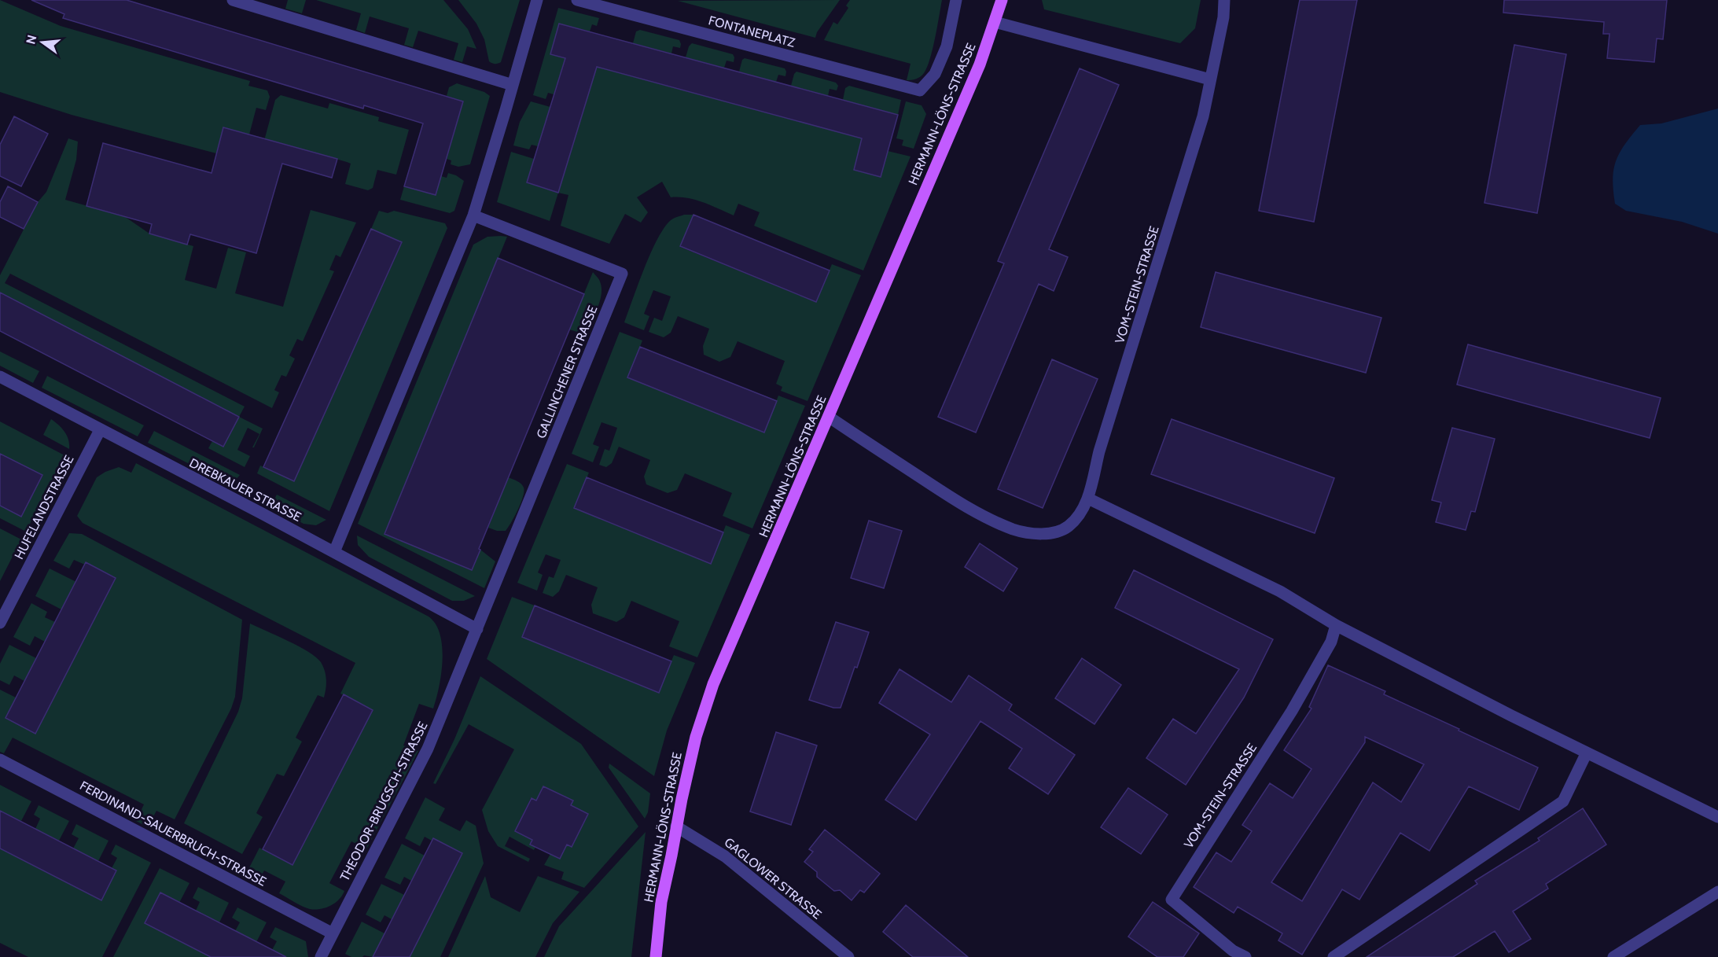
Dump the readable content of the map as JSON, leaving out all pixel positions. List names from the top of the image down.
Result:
{
  "streets": {
    "main road": ["HERMANN-LÖNS-STRASSE"],
    "street": [
      "FONTANEPLATZ",
      "VOM-STEIN-STRASSE",
      "GALLINCHENER STRASSE",
      "DREBKAUER STRASSE",
      "HUFELANDSTRASSE",
      "THEODOR-BRUGSCH-STRASSE",
      "FERDINAND-SAUERBRUCH-STRASSE",
      "GAGLOWER STRASSE"
    ]
  },
  "crossings": [
    ["FONTANEPLATZ", "HERMANN-LÖNS-STRASSE"],
    ["HERMANN-LÖNS-STRASSE", "VOM-STEIN-STRASSE"],
    ["HERMANN-LÖNS-STRASSE", "GAGLOWER STRASSE"],
    ["GALLINCHENER STRASSE", "DREBKAUER STRASSE"],
    ["GALLINCHENER STRASSE", "THEODOR-BRUGSCH-STRASSE"],
    ["DREBKAUER STRASSE", "HUFELANDSTRASSE"],
    ["DREBKAUER STRASSE", "THEODOR-BRUGSCH-STRASSE"],
    ["THEODOR-BRUGSCH-STRASSE", "FERDINAND-SAUERBRUCH-STRASSE"]
  ],
  "north": "left"
}
